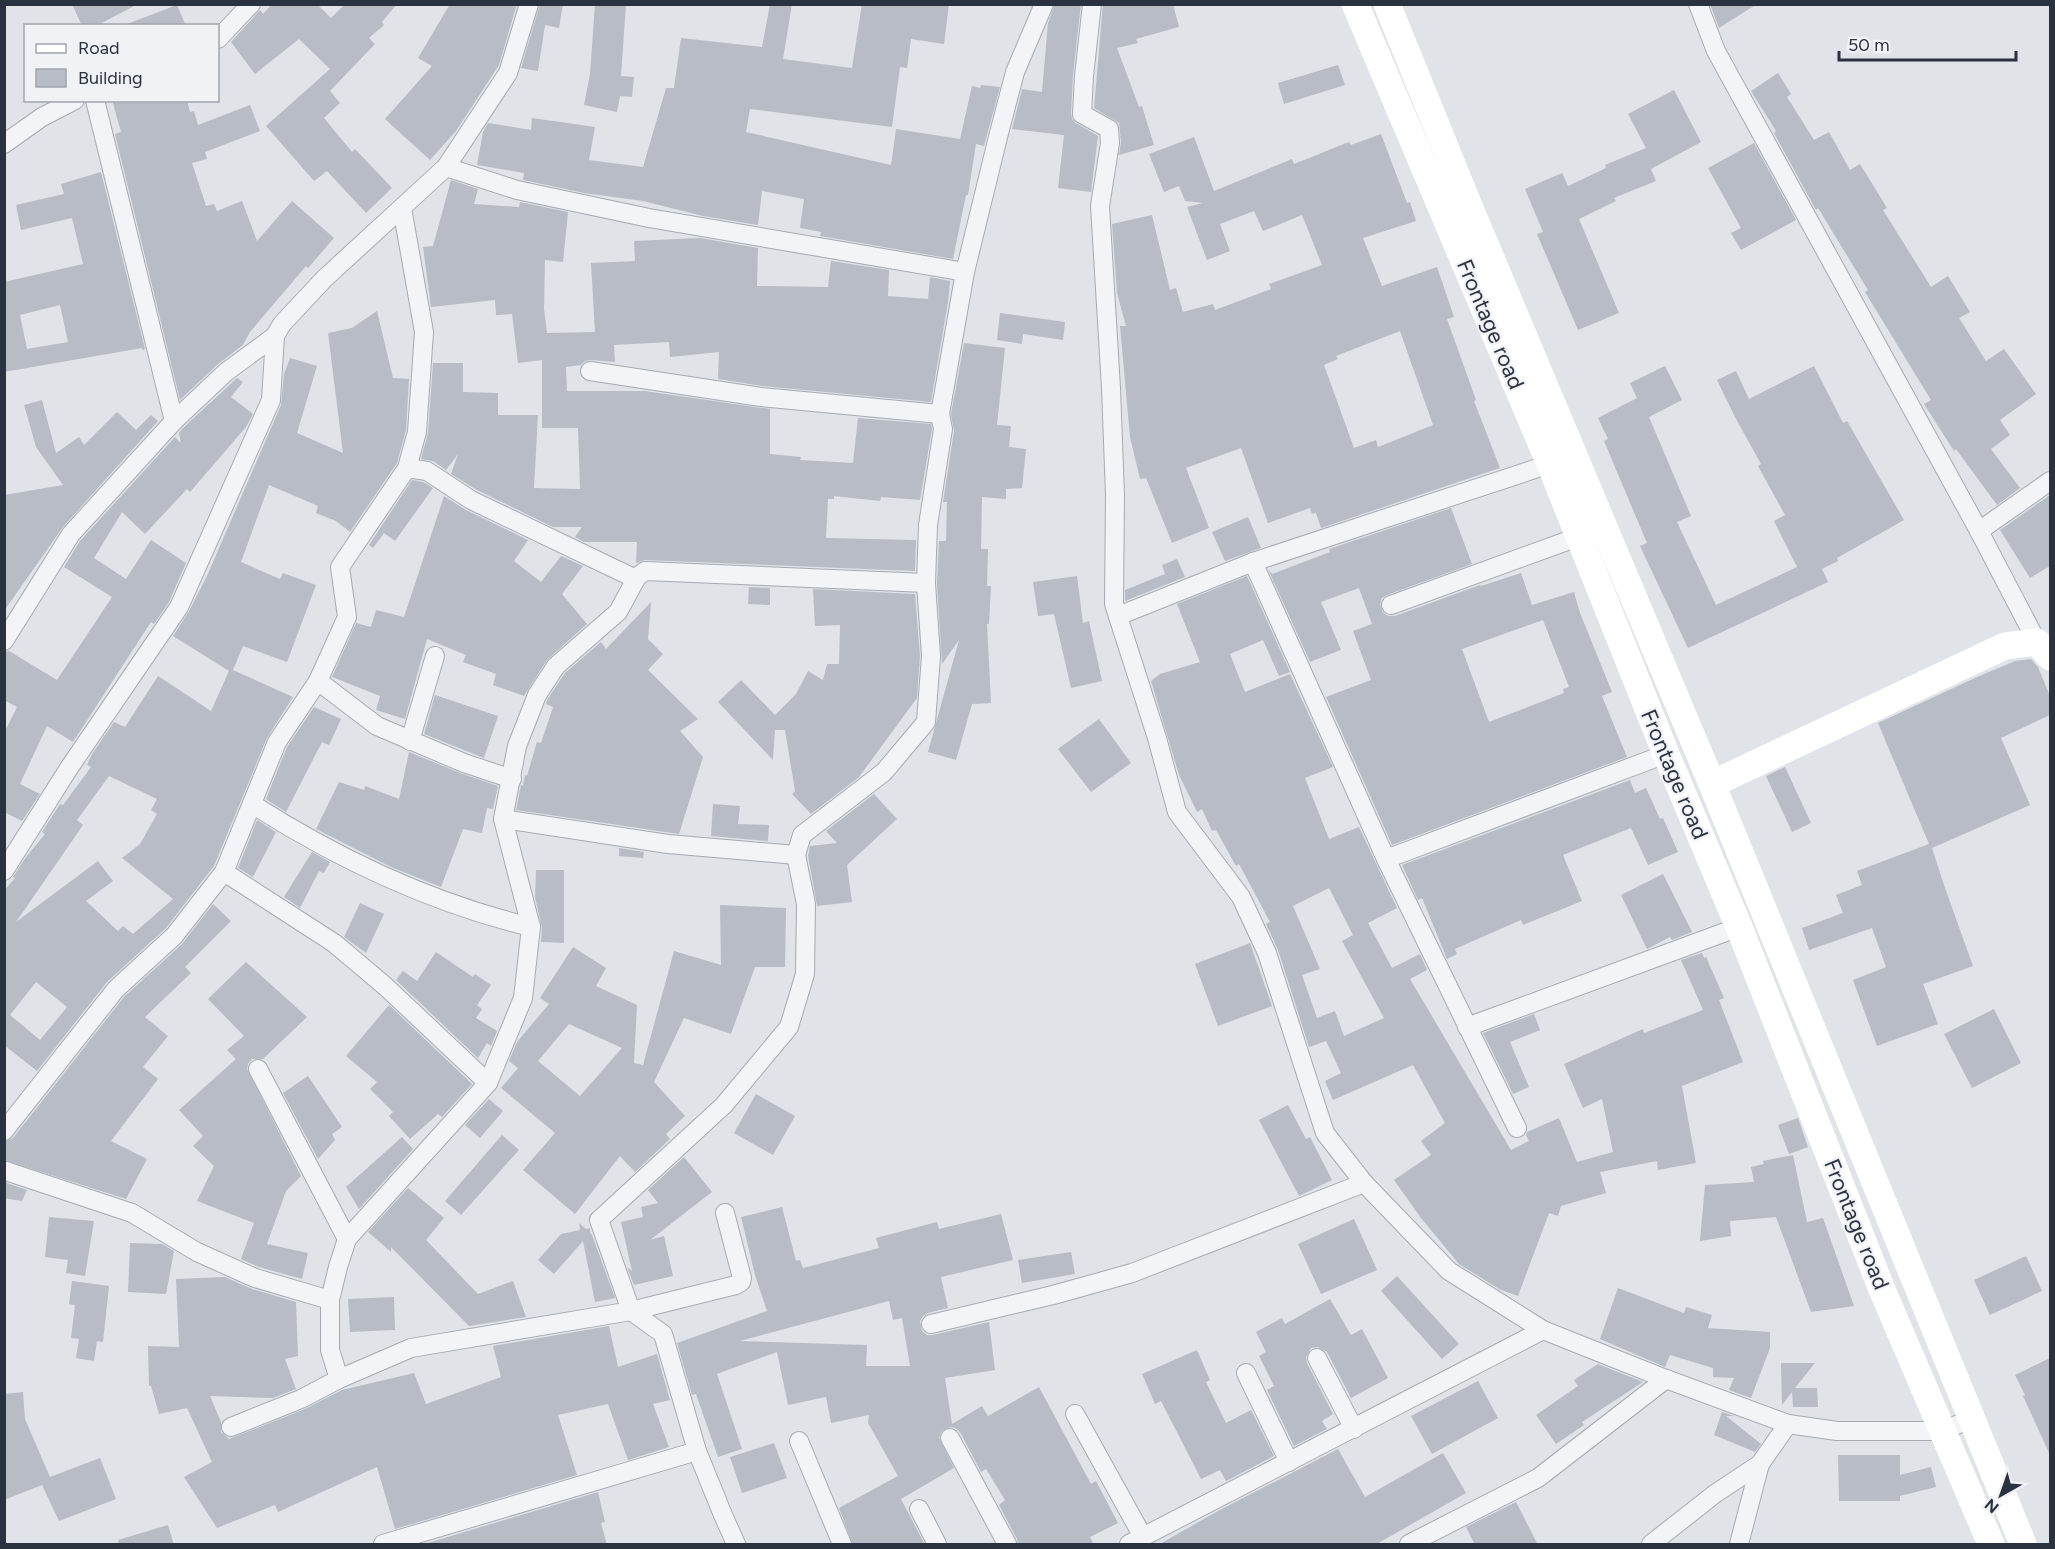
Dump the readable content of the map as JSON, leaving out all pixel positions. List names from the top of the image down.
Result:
{
  "streets": {
    "main road": ["Frontage road"]
  },
  "legend": ["Road", "Building"],
  "scale_bar": "50 m",
  "north": "bottom left"
}
